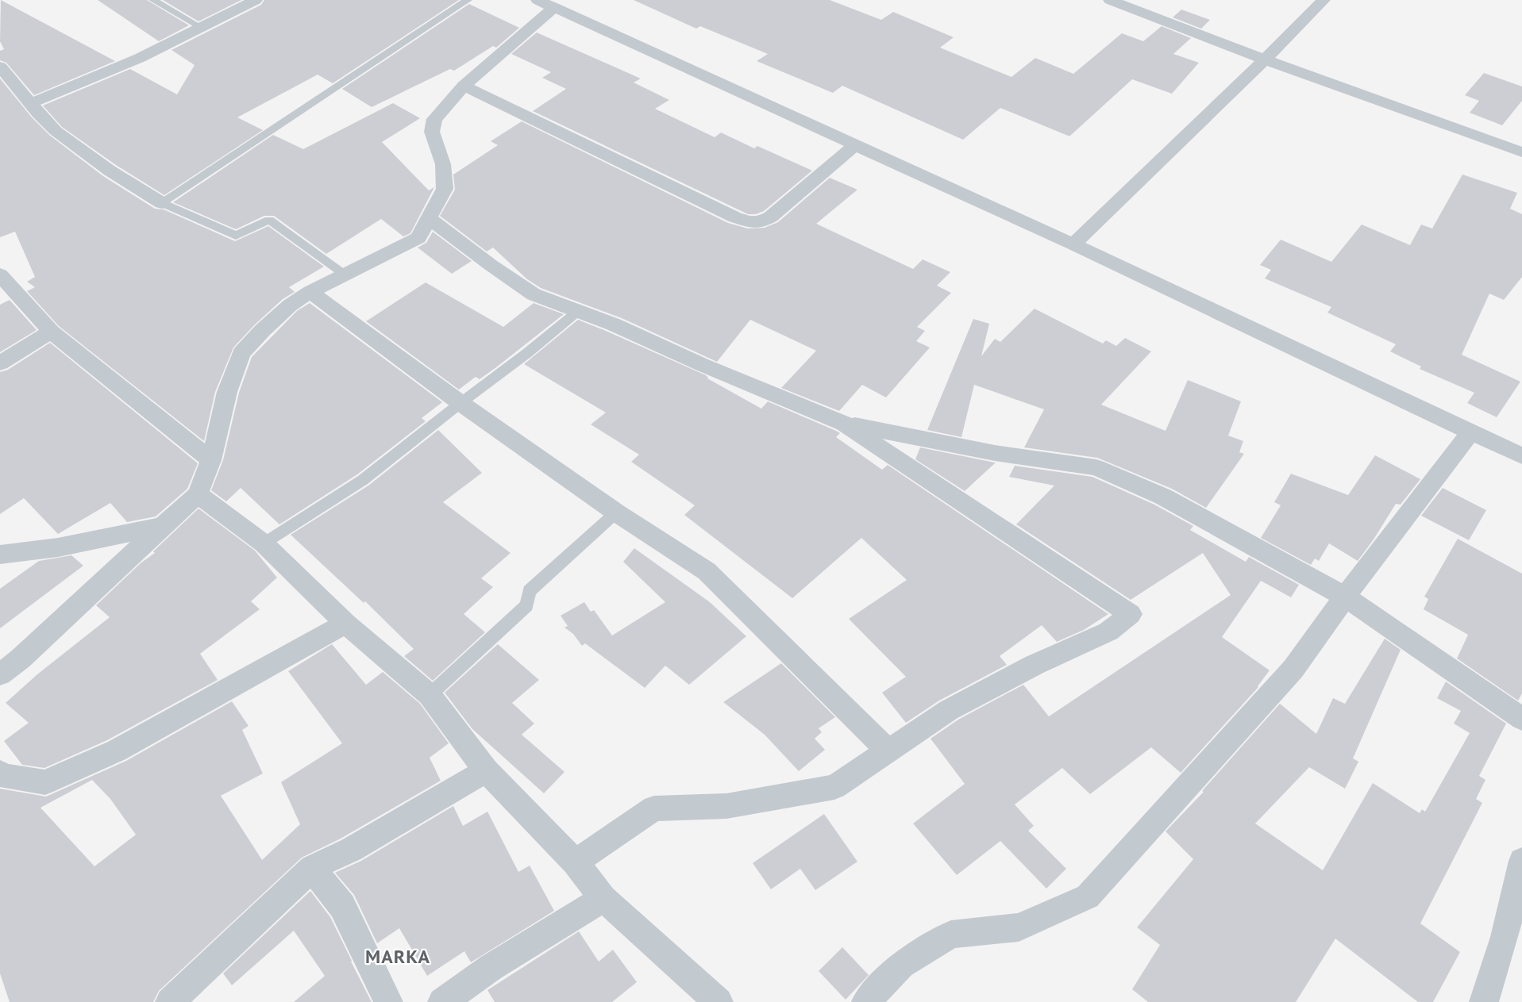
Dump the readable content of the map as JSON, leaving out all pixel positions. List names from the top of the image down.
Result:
{
  "districts": ["MARKA"]
}
